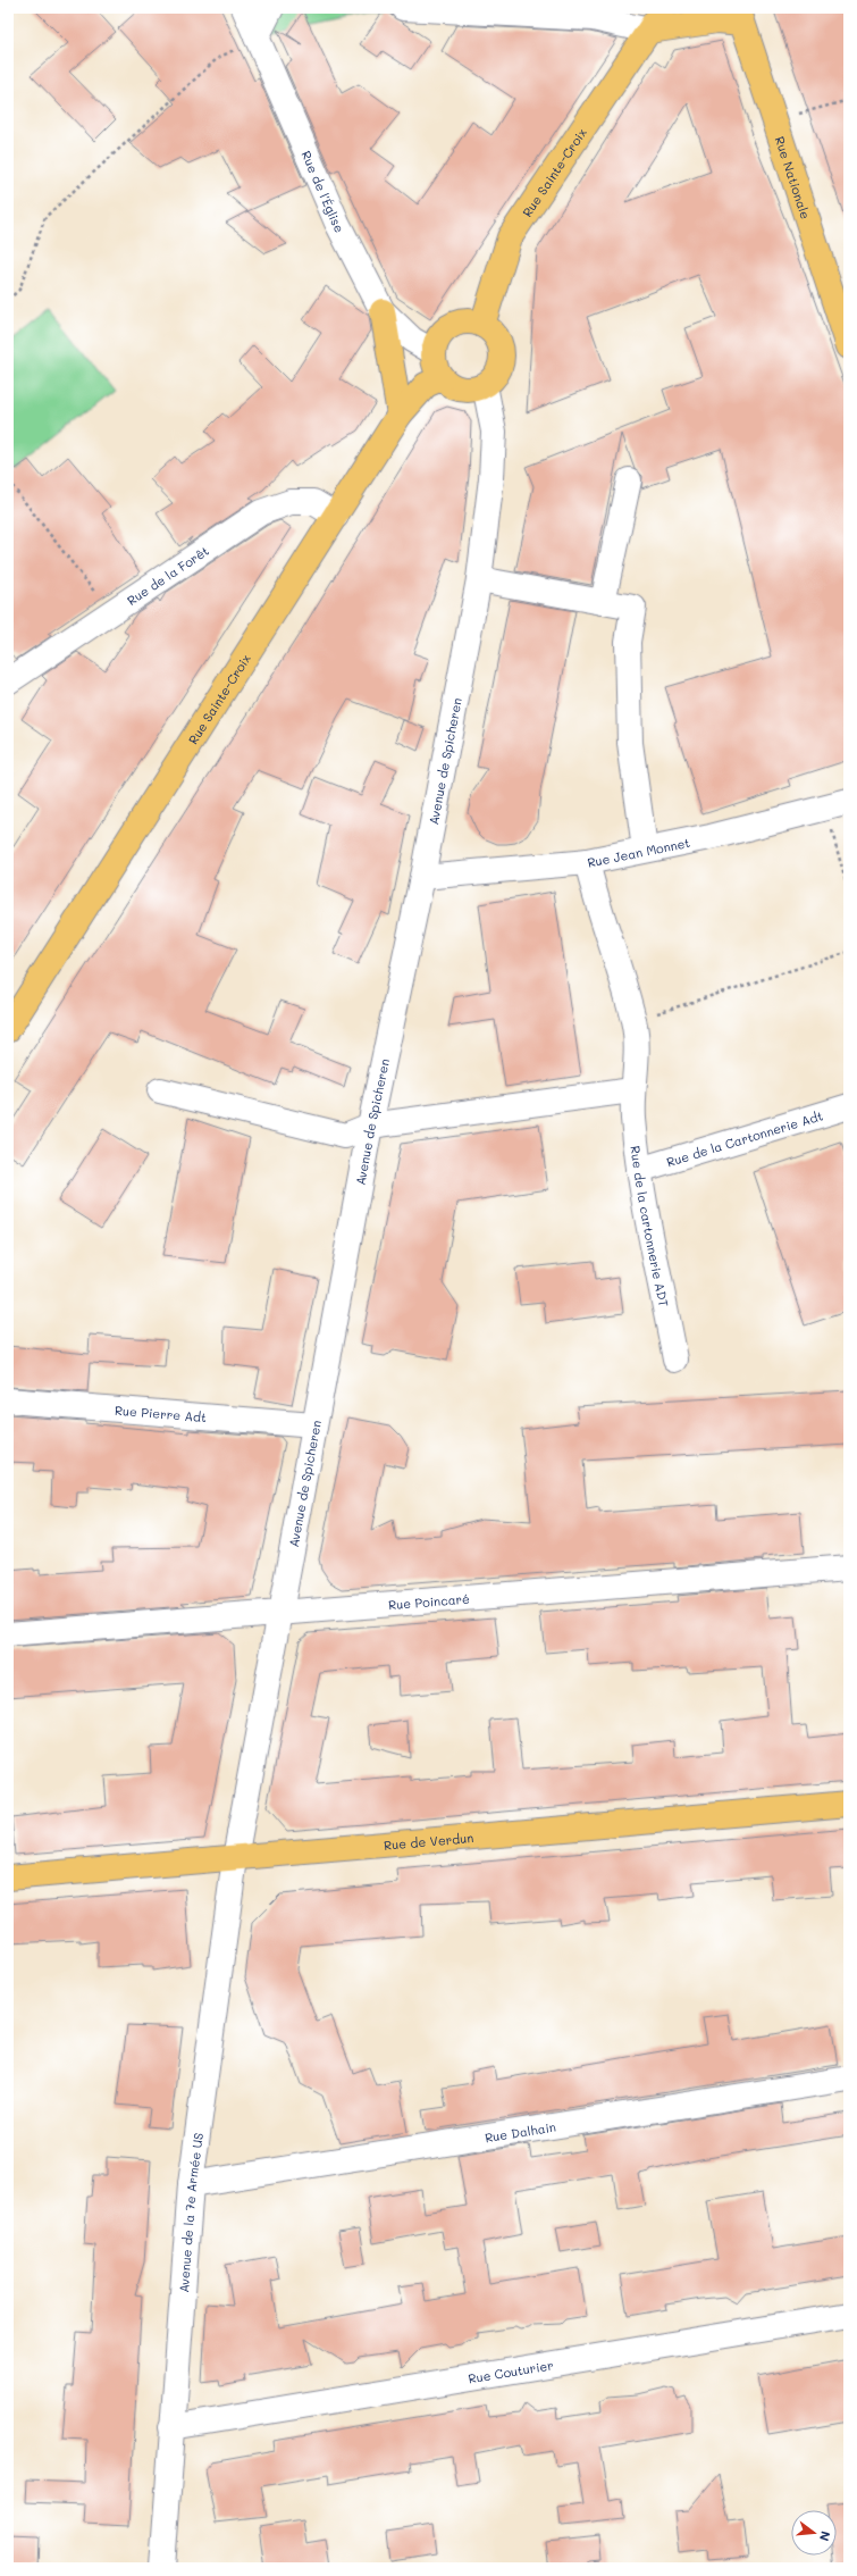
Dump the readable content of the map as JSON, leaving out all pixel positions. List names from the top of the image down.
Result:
{
  "streets": {
    "main road": ["Rue Sainte-Croix", "Rue Nationale", "Rue de Verdun"],
    "street": [
      "Rue de l'Église",
      "Rue de la Forêt",
      "Avenue de Spicheren",
      "Rue Jean Monnet",
      "Rue de la Cartonnerie Adt",
      "Rue de la cartonnerie ADT",
      "Rue Pierre Adt",
      "Rue Poincaré",
      "Rue Dalhain",
      "Avenue de la 7e Armée US",
      "Rue Couturier"
    ]
  },
  "crossings": [
    ["Rue Sainte-Croix", "Rue de l'Église"],
    ["Rue Sainte-Croix", "Rue de la Forêt"],
    ["Rue Sainte-Croix", "Avenue de Spicheren"],
    ["Rue de l'Église", "Avenue de Spicheren"],
    ["Avenue de Spicheren", "Rue Jean Monnet"],
    ["Avenue de Spicheren", "Rue Pierre Adt"],
    ["Avenue de Spicheren", "Rue Poincaré"],
    ["Avenue de Spicheren", "Rue de Verdun"],
    ["Avenue de Spicheren", "Avenue de la 7e Armée US"],
    ["Rue Jean Monnet", "Rue de la cartonnerie ADT"],
    ["Rue de la Cartonnerie Adt", "Rue de la cartonnerie ADT"],
    ["Rue de Verdun", "Avenue de la 7e Armée US"],
    ["Rue Dalhain", "Avenue de la 7e Armée US"],
    ["Avenue de la 7e Armée US", "Rue Couturier"]
  ],
  "north": "right"
}
